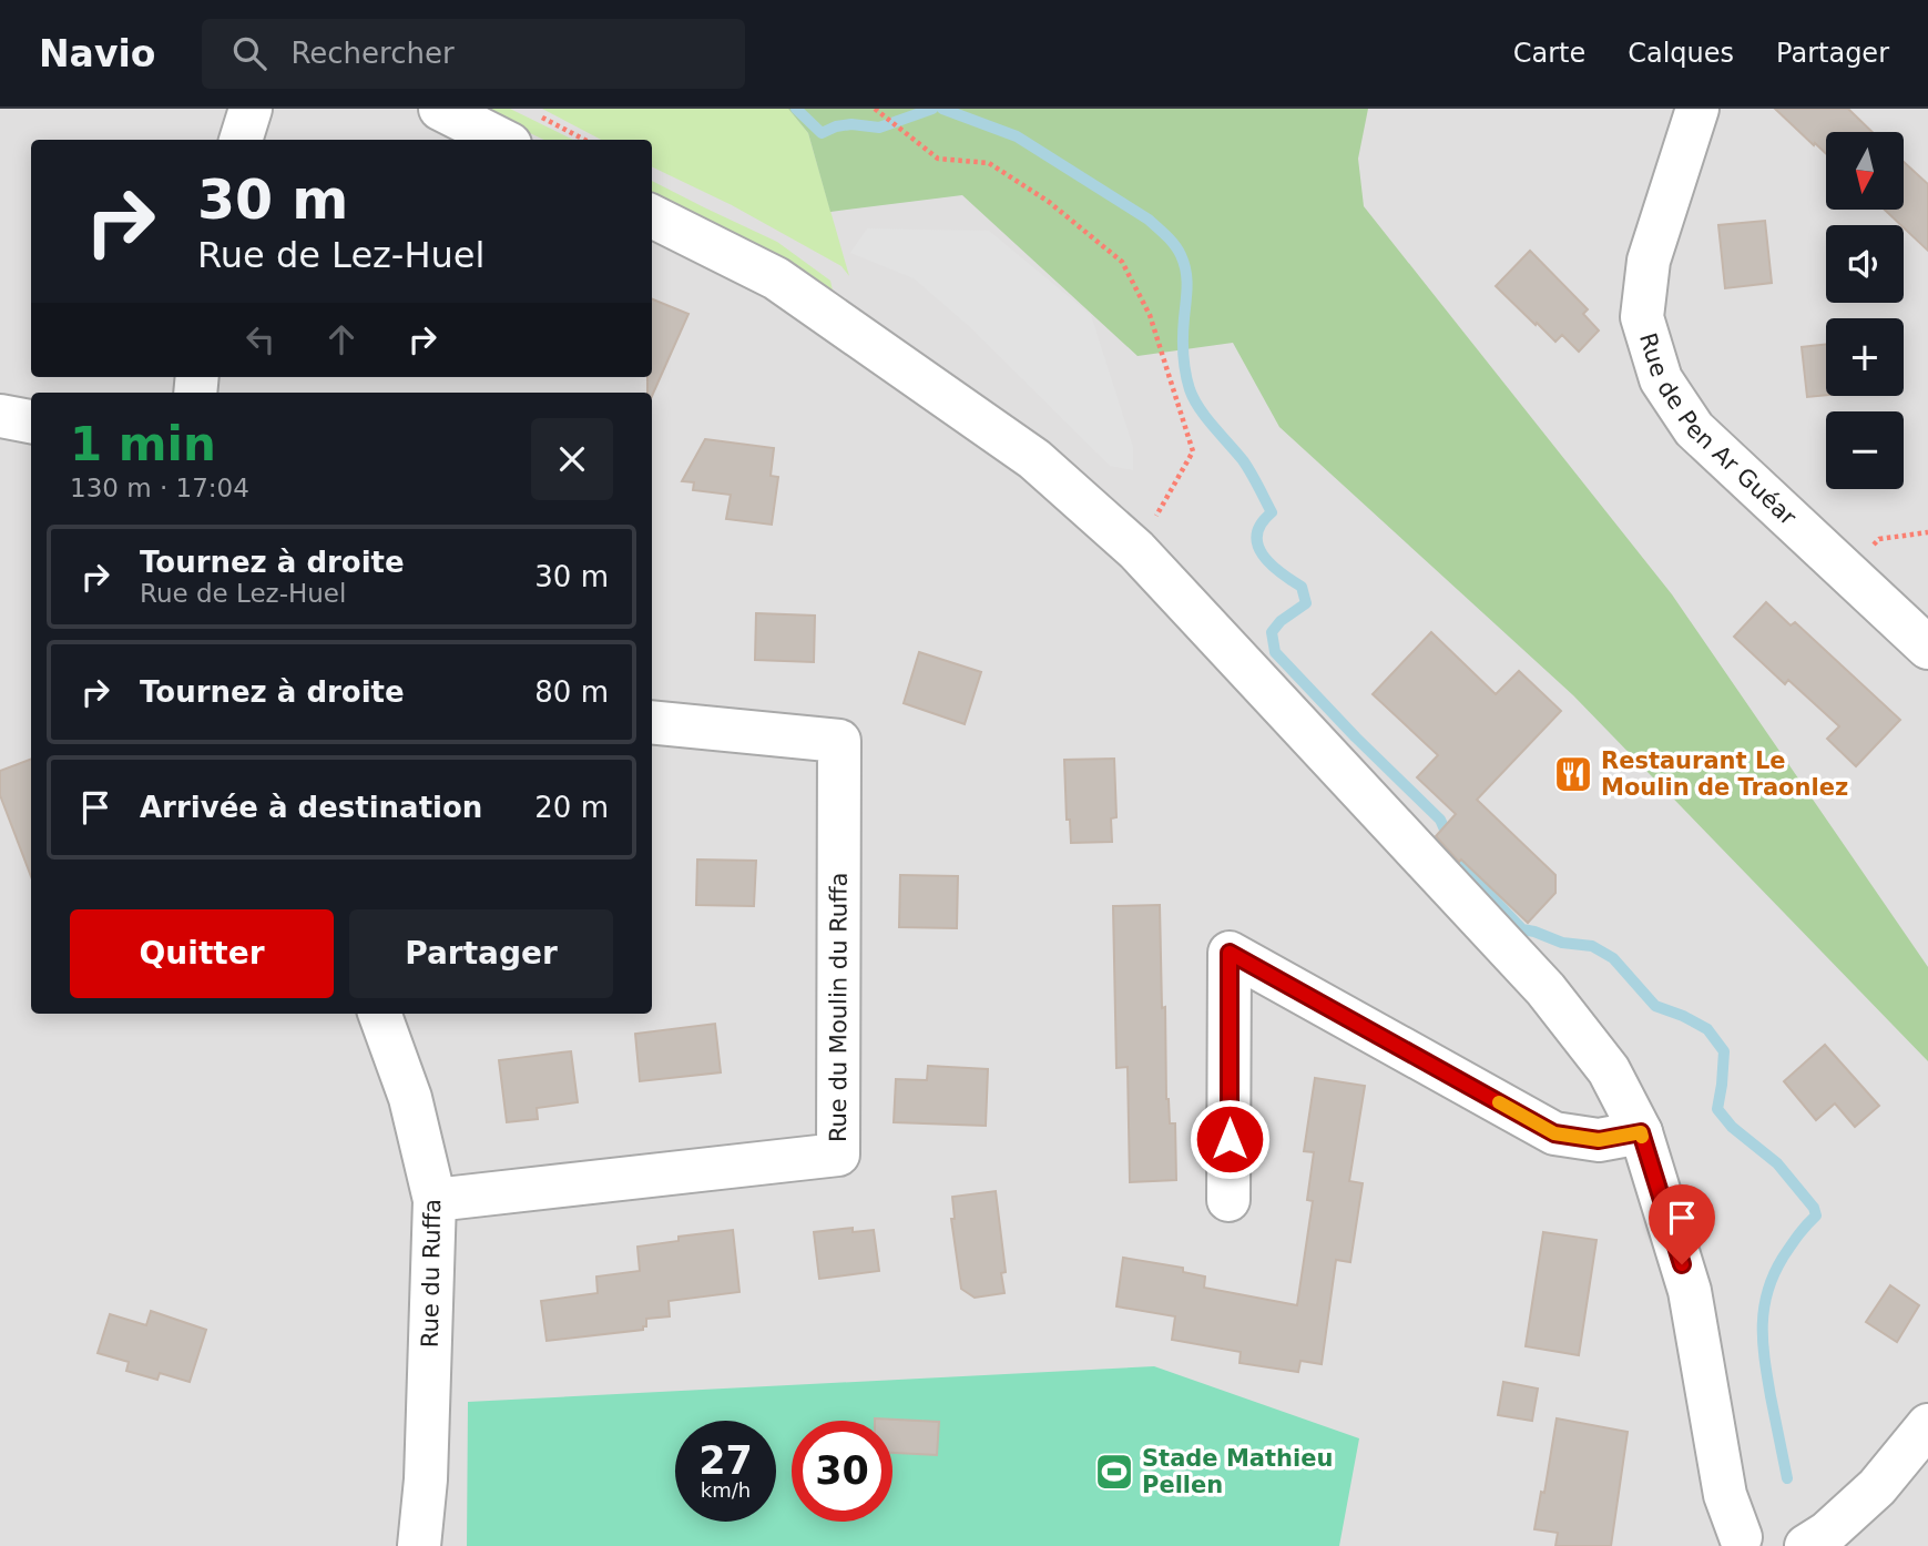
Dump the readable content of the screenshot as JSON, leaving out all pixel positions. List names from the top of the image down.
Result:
{
  "streets": {
    "street": ["Rue de Pen Ar Guéar", "Rue du Moulin du Ruffa", "Rue du Ruffa"]
  },
  "crossings": [
    ["Rue du Moulin du Ruffa", "Rue du Ruffa"]
  ],
  "places": {
    "restaurant": ["Restaurant Le Moulin de Traonlez"],
    "sports": ["Stade Mathieu Pellen"]
  },
  "north": "bottom",
  "page": {
    "header": "Navio",
    "search": "Rechercher",
    "nav": ["Carte", "Calques", "Partager"],
    "map_buttons": ["+", "−"],
    "turn": ["30 m", "Rue de Lez-Huel"],
    "heading": ["1 min", "130 m · 17:04"],
    "list": [
      {
        "name": "Tournez à droite",
        "note": "Rue de Lez-Huel",
        "value": "30 m"
      },
      {
        "name": "Tournez à droite",
        "value": "80 m"
      },
      {
        "name": "Arrivée à destination",
        "value": "20 m"
      }
    ],
    "buttons": ["Quitter", "Partager"],
    "speed": "27 km/h",
    "limit": "30"
  }
}
